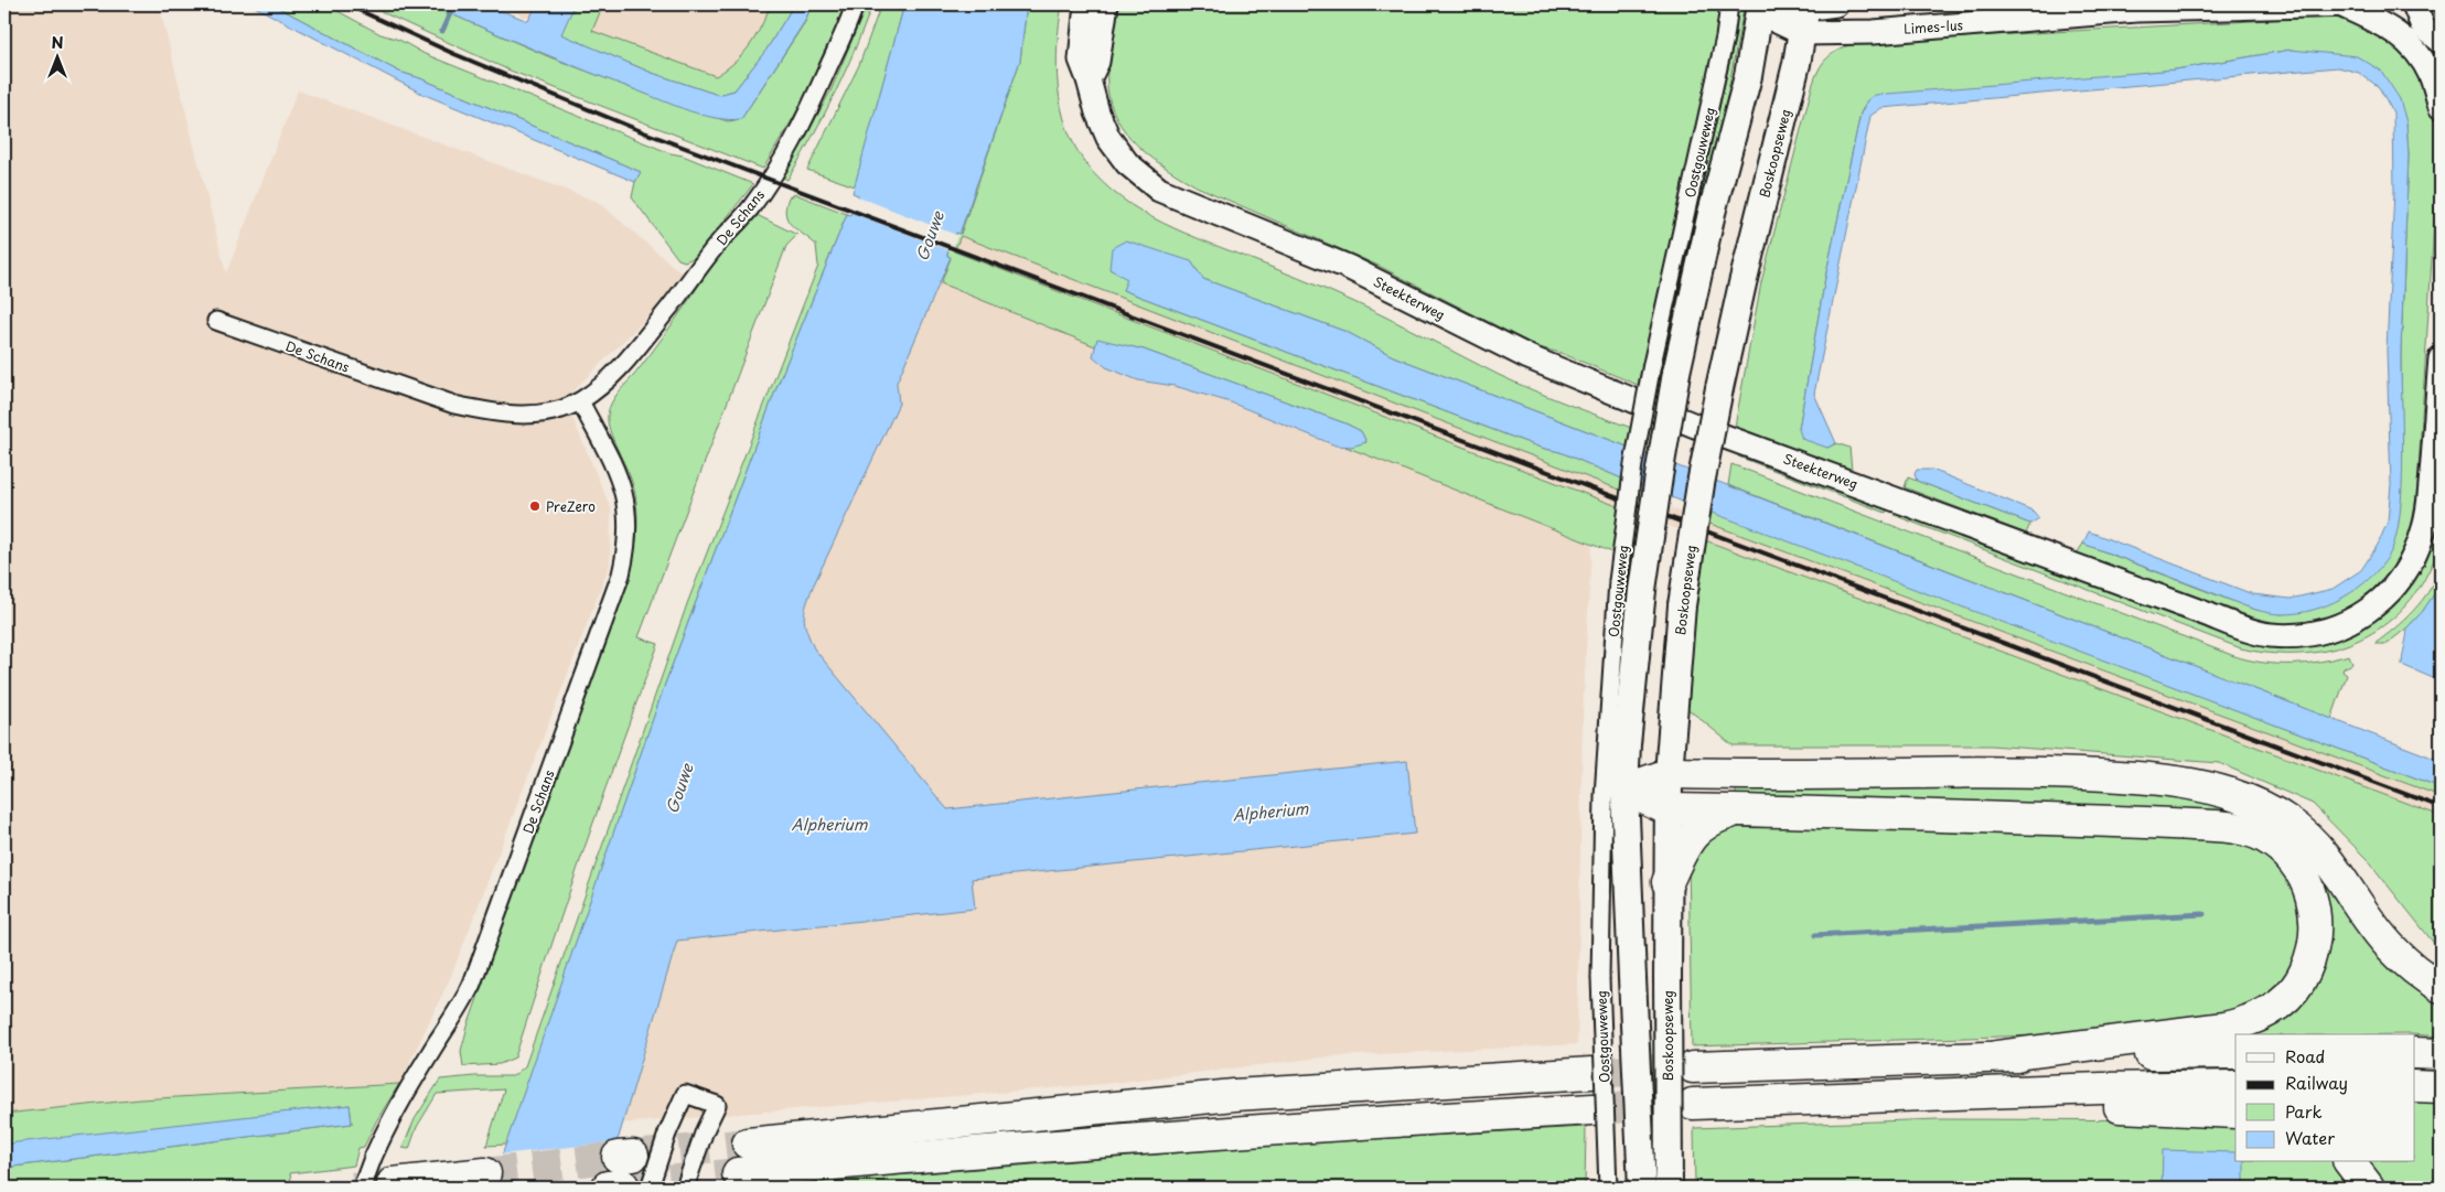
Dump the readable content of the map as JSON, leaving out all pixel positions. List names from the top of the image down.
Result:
{
  "streets": {
    "main road": ["Limes-lus", "Boskoopseweg", "Steekterweg"],
    "street": ["Oostgouweweg", "De Schans"]
  },
  "crossings": [
    ["Limes-lus", "Boskoopseweg"]
  ],
  "water": ["Gouwe", "Alpherium"],
  "places": ["PreZero"],
  "legend": [
    "Road",
    "Railway",
    "Park",
    "Water"
  ],
  "north": "top"
}
